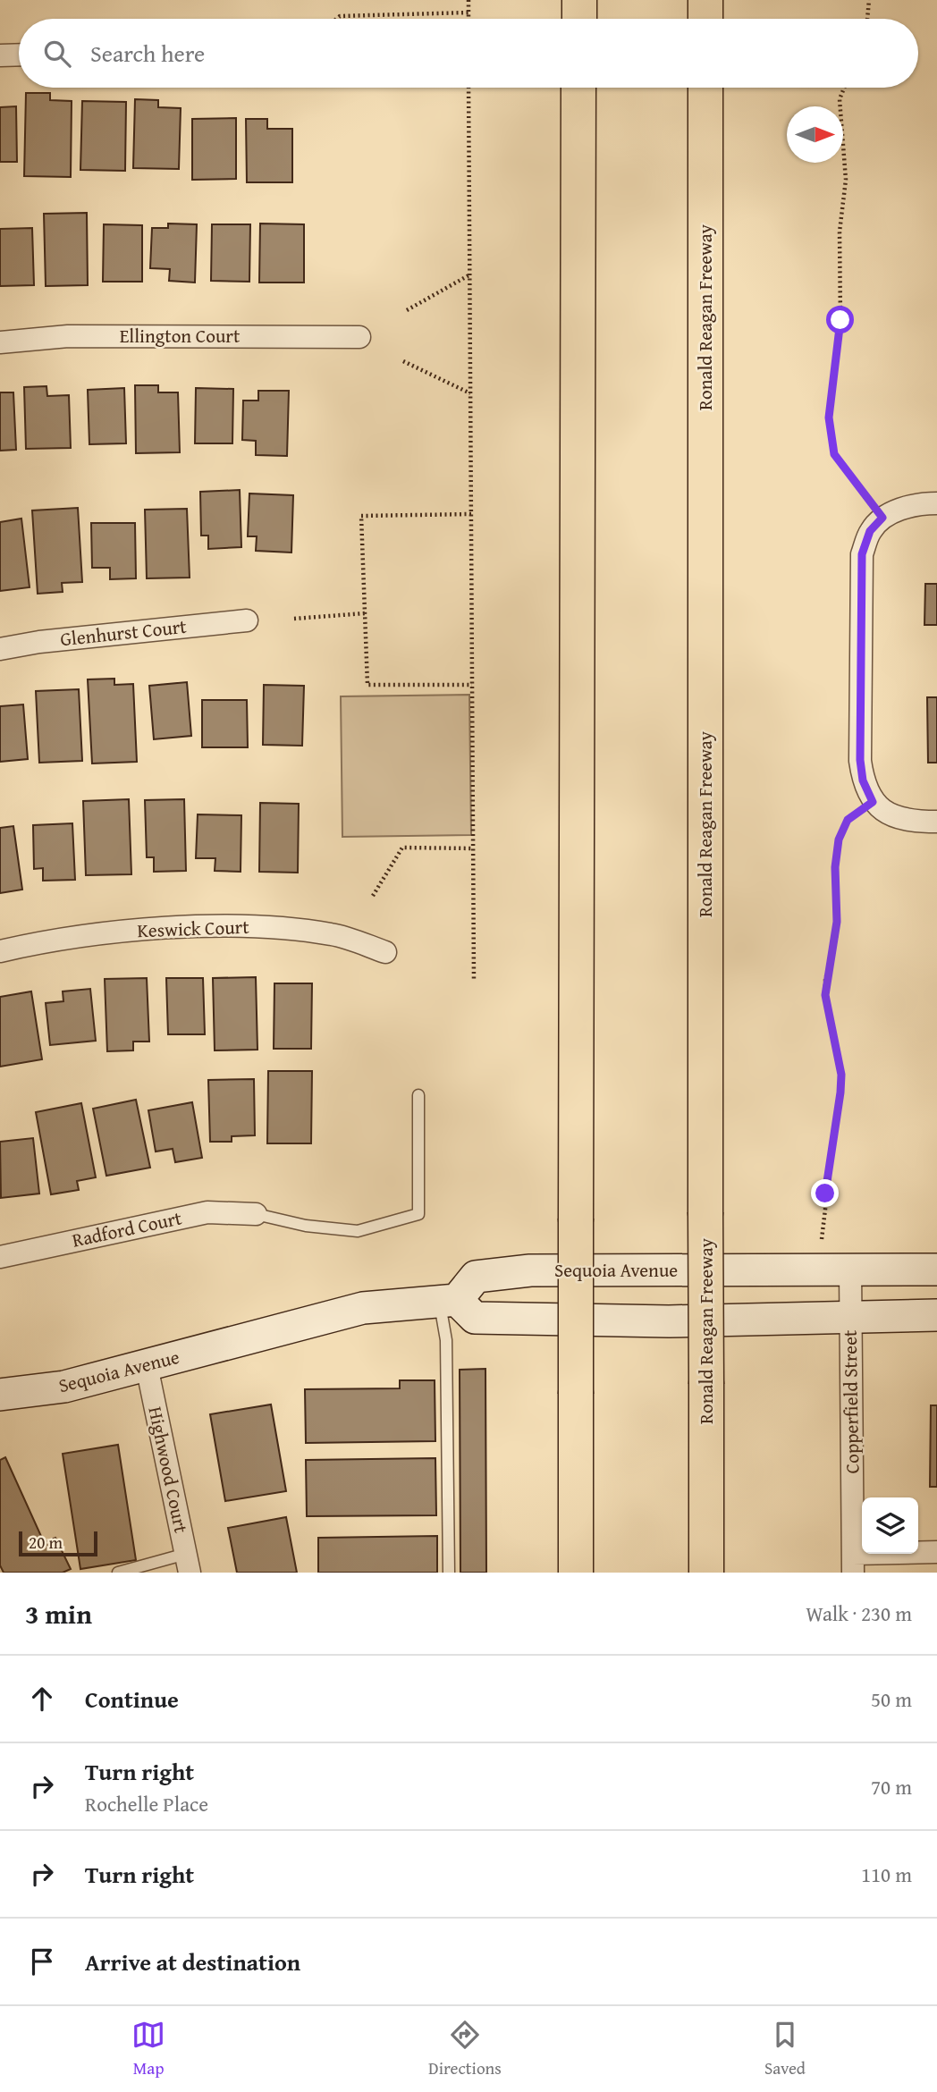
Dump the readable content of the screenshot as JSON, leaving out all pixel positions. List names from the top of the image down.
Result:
{
  "streets": {
    "highway": ["Ronald Reagan Freeway"],
    "main road": ["Sequoia Avenue"],
    "street": [
      "Ellington Court",
      "Glenhurst Court",
      "Keswick Court",
      "Radford Court",
      "Copperfield Street",
      "Highwood Court"
    ]
  },
  "crossings": [
    ["Sequoia Avenue", "Copperfield Street"],
    ["Sequoia Avenue", "Highwood Court"]
  ],
  "scale_bar": "20 m",
  "north": "right",
  "page": {
    "search": "Search here",
    "scale": "20 m",
    "heading": ["3 min", "Walk · 230 m"],
    "list": [
      ["Continue", "50 m"],
      ["Turn right", "Rochelle Place", "70 m"],
      ["Turn right", "110 m"],
      "Arrive at destination"
    ],
    "nav": ["Map", "Directions", "Saved"]
  }
}
